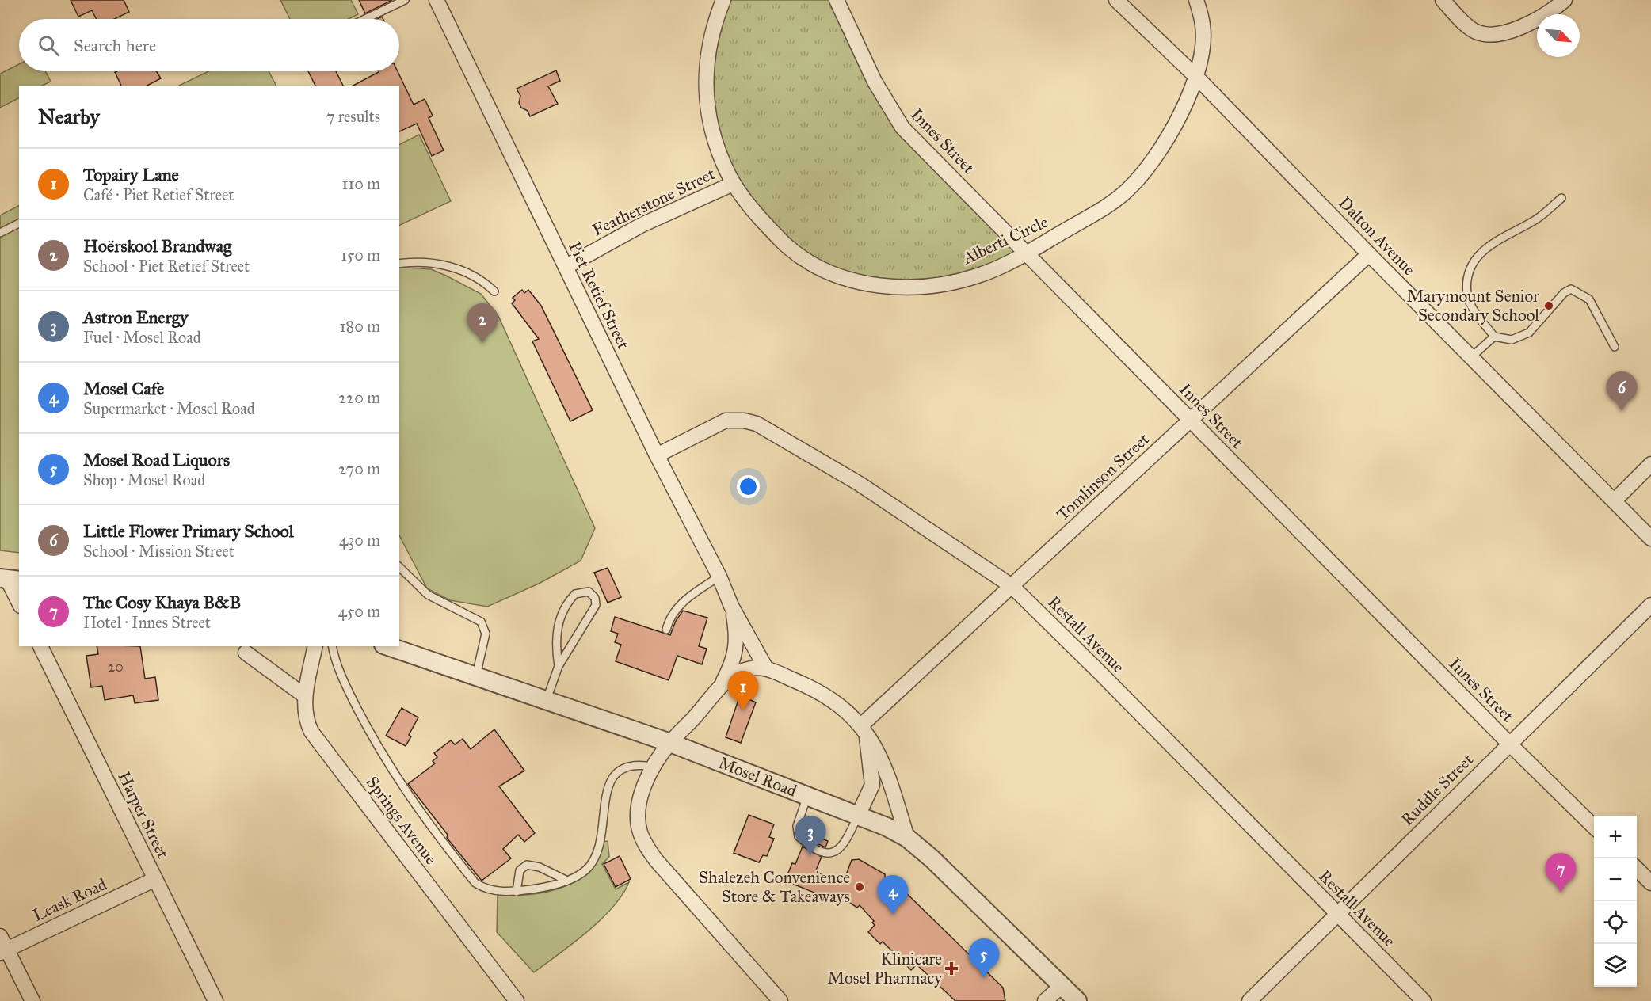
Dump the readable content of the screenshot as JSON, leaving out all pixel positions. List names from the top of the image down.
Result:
{
  "streets": {
    "street": [
      "Innes Street",
      "Featherstone Street",
      "Dalton Avenue",
      "Alberti Circle",
      "Piet Retief Street",
      "Tomlinson Street",
      "Restall Avenue",
      "Mosel Road",
      "Ruddle Street",
      "Harper Street",
      "Springs Avenue",
      "Leask Road"
    ]
  },
  "crossings": [
    ["Innes Street", "Alberti Circle"],
    ["Innes Street", "Tomlinson Street"],
    ["Innes Street", "Ruddle Street"],
    ["Featherstone Street", "Alberti Circle"],
    ["Featherstone Street", "Piet Retief Street"],
    ["Dalton Avenue", "Alberti Circle"],
    ["Dalton Avenue", "Tomlinson Street"],
    ["Piet Retief Street", "Tomlinson Street"],
    ["Piet Retief Street", "Restall Avenue"],
    ["Piet Retief Street", "Mosel Road"],
    ["Tomlinson Street", "Restall Avenue"],
    ["Restall Avenue", "Ruddle Street"],
    ["Harper Street", "Leask Road"]
  ],
  "places": {
    "other": ["Marymount Senior Secondary School", "Shalezeh Convenience Store & Takeaways"],
    "health": ["Klinicare Mosel Pharmacy"]
  },
  "house_numbers": ["20"],
  "north": "bottom right",
  "page": {
    "search": "Search here",
    "heading": ["Nearby", "7 results"],
    "list": [
      {
        "mark": "1",
        "name": "Topairy Lane",
        "note": "Café · Piet Retief Street",
        "value": "110 m"
      },
      {
        "mark": "2",
        "name": "Hoërskool Brandwag",
        "note": "School · Piet Retief Street",
        "value": "150 m"
      },
      {
        "mark": "3",
        "name": "Astron Energy",
        "note": "Fuel · Mosel Road",
        "value": "180 m"
      },
      {
        "mark": "4",
        "name": "Mosel Cafe",
        "note": "Supermarket · Mosel Road",
        "value": "220 m"
      },
      {
        "mark": "5",
        "name": "Mosel Road Liquors",
        "note": "Shop · Mosel Road",
        "value": "270 m"
      },
      {
        "mark": "6",
        "name": "Little Flower Primary School",
        "note": "School · Mission Street",
        "value": "430 m"
      },
      {
        "mark": "7",
        "name": "The Cosy Khaya B&B",
        "note": "Hotel · Innes Street",
        "value": "450 m"
      }
    ],
    "pins": [
      "2",
      "6",
      "1",
      "3",
      "7",
      "4",
      "5"
    ],
    "map_buttons": ["+", "−"]
  }
}
